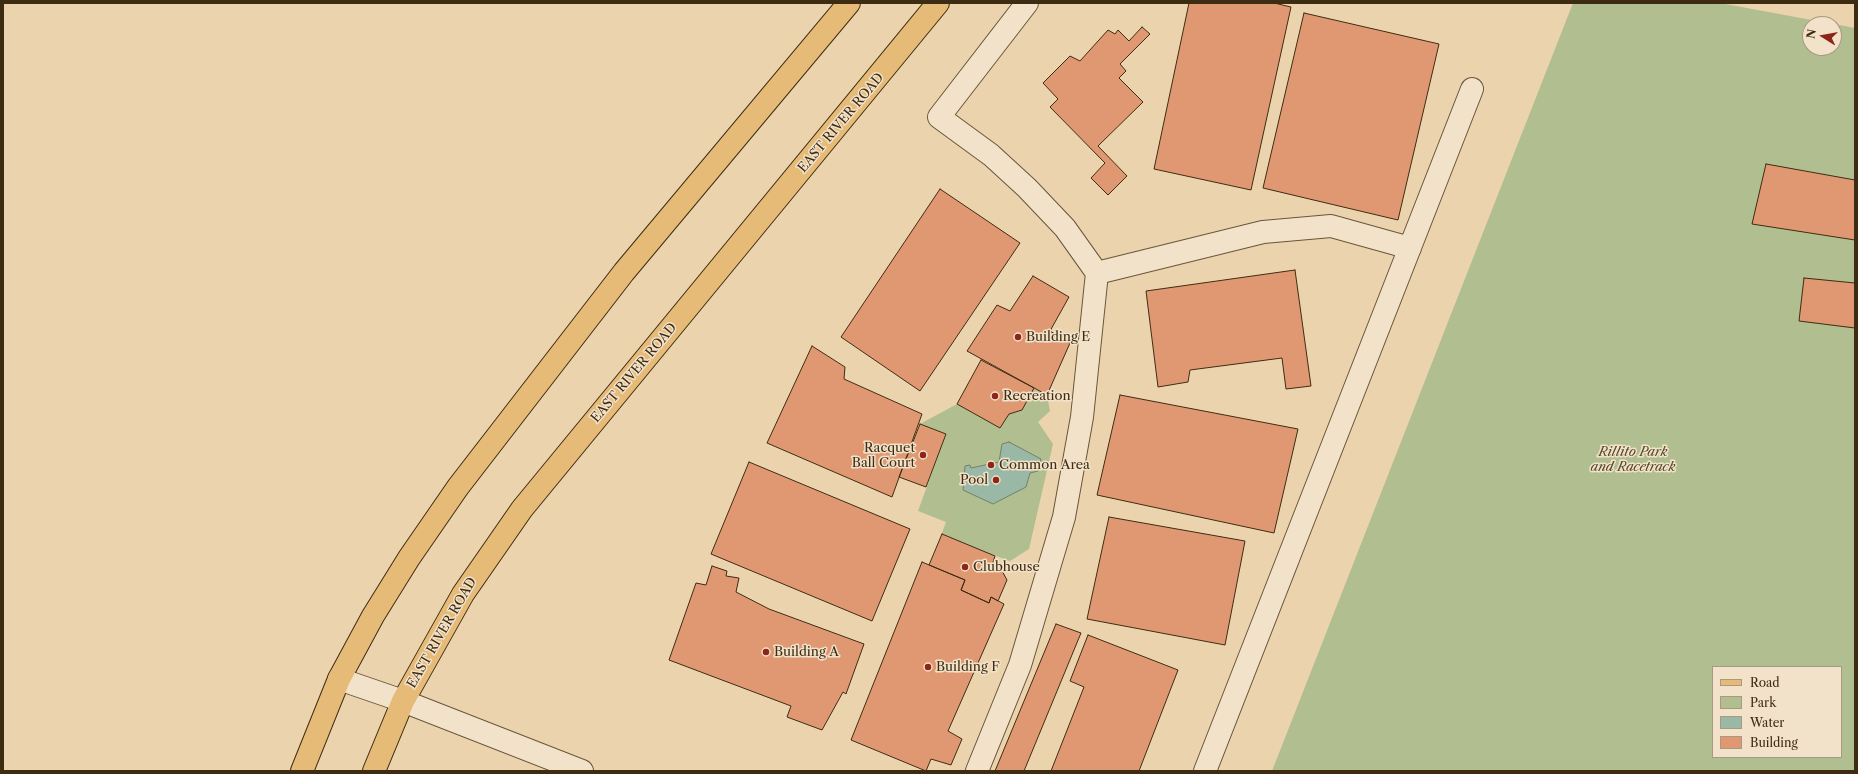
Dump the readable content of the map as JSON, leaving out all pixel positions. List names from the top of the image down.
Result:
{
  "streets": {
    "main road": ["EAST RIVER ROAD"]
  },
  "parks": ["Rillito Park and Racetrack"],
  "places": [
    "Building E",
    "Recreation",
    "Racquet Ball Court",
    "Common Area",
    "Pool",
    "Clubhouse",
    "Building A",
    "Building F"
  ],
  "legend": [
    "Road",
    "Park",
    "Water",
    "Building"
  ],
  "north": "left"
}
